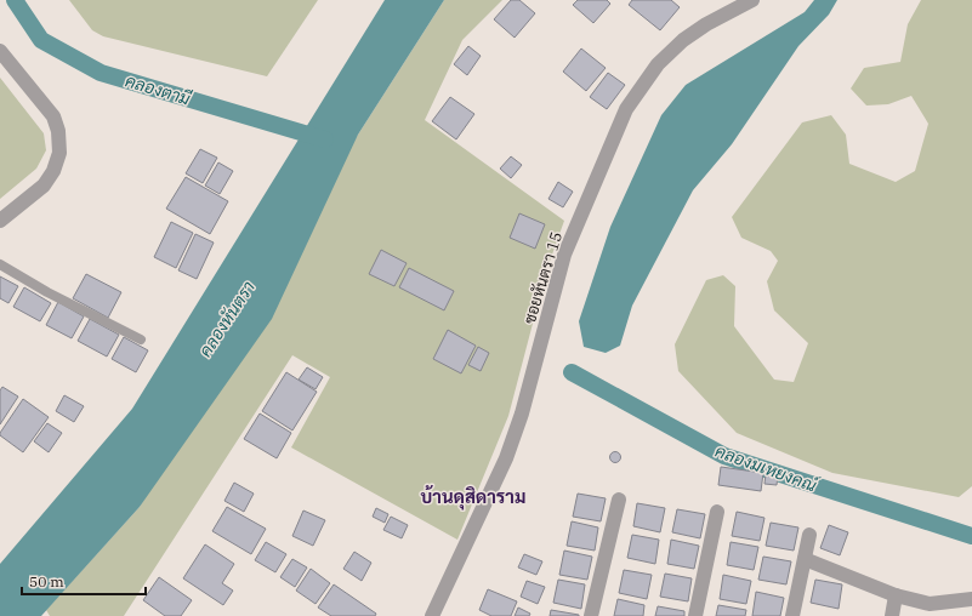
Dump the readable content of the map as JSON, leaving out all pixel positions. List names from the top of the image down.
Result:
{
  "streets": {
    "street": ["ซอยหันตรา 15"]
  },
  "districts": ["บ้านดุสิดาราม"],
  "water": ["คลองตามี", "คลองหันตรา", "คลองมเหยงคณ์"],
  "scale_bar": "50 m"
}
